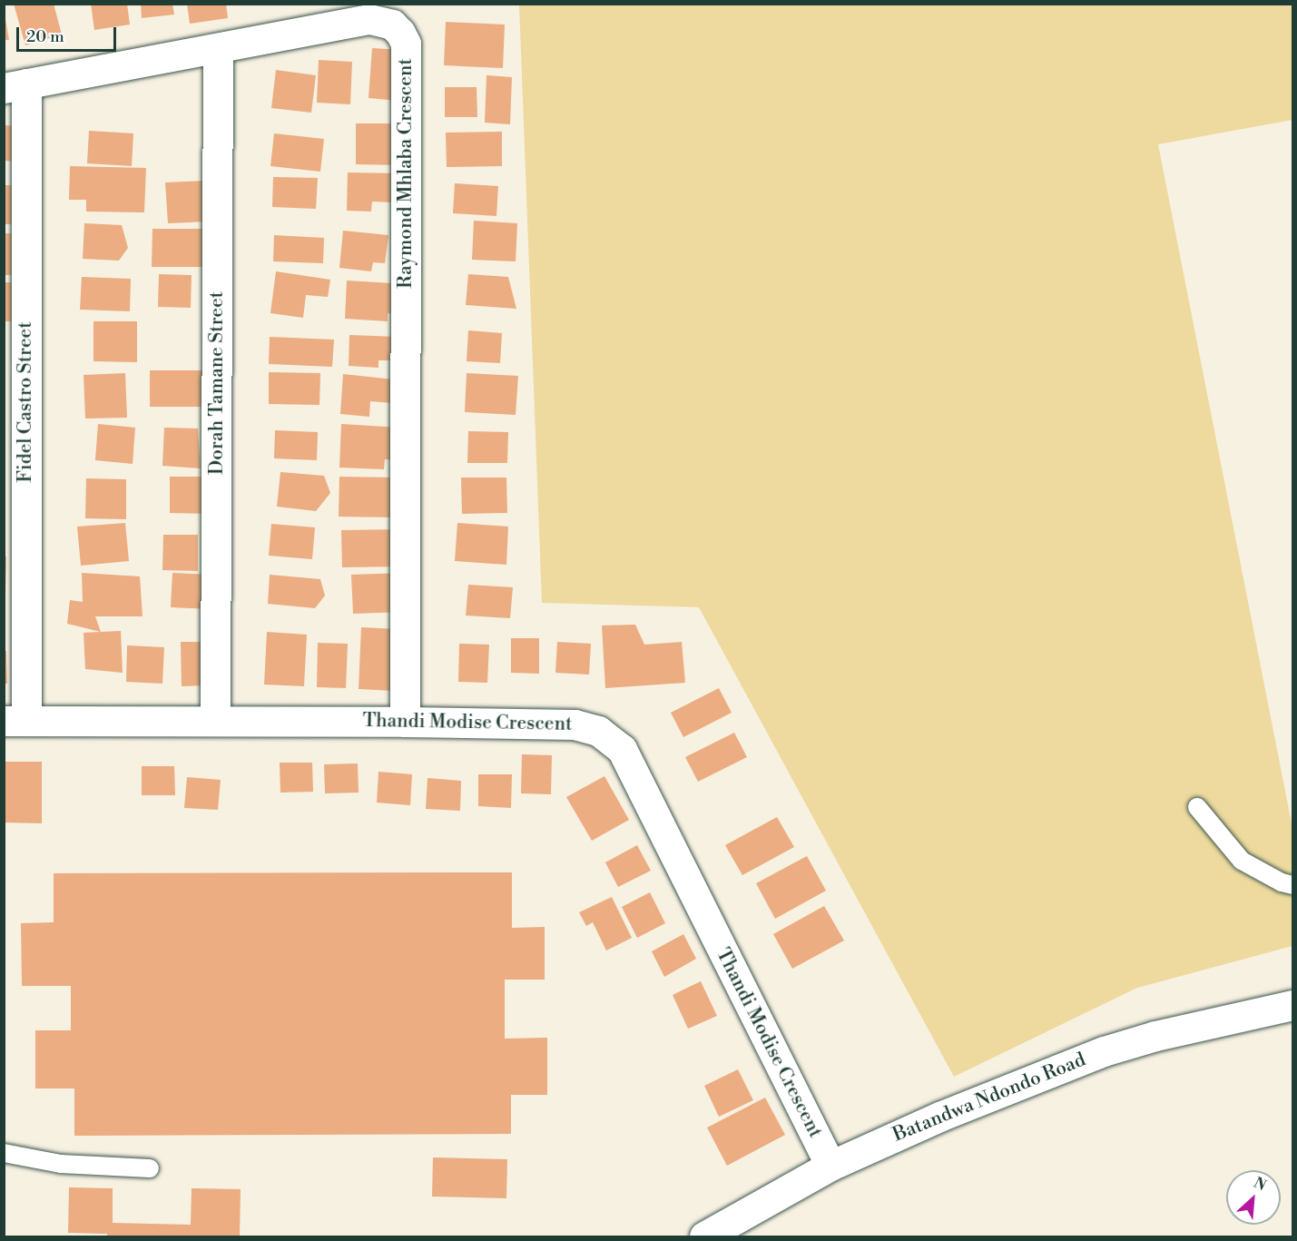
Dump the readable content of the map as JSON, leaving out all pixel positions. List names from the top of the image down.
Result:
{
  "streets": {
    "street": [
      "Raymond Mhlaba Crescent",
      "Dorah Tamane Street",
      "Fidel Castro Street",
      "Thandi Modise Crescent",
      "Batandwa Ndondo Road"
    ]
  },
  "crossings": [
    ["Raymond Mhlaba Crescent", "Dorah Tamane Street"],
    ["Raymond Mhlaba Crescent", "Fidel Castro Street"],
    ["Raymond Mhlaba Crescent", "Thandi Modise Crescent"],
    ["Dorah Tamane Street", "Thandi Modise Crescent"],
    ["Fidel Castro Street", "Thandi Modise Crescent"],
    ["Thandi Modise Crescent", "Batandwa Ndondo Road"]
  ],
  "scale_bar": "20 m",
  "north": "top right"
}
